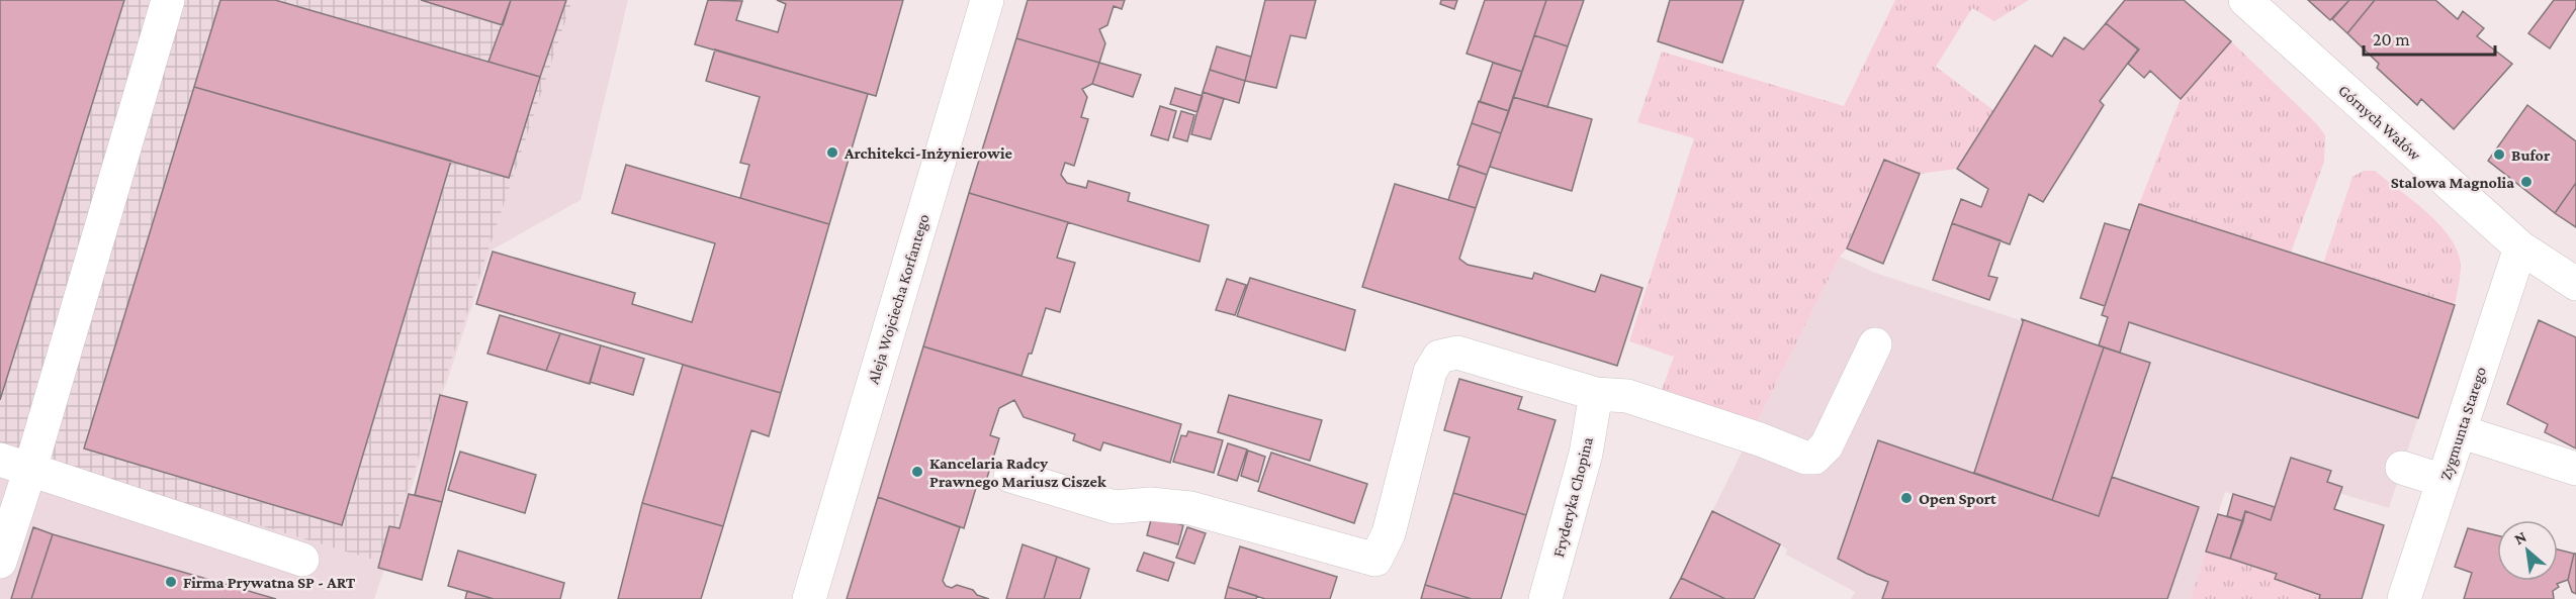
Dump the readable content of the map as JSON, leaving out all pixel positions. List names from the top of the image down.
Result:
{
  "streets": {
    "street": [
      "Górnych Wałów",
      "Aleja Wojciecha Korfantego",
      "Zygmunta Starego",
      "Fryderyka Chopina"
    ]
  },
  "crossings": [
    ["Górnych Wałów", "Zygmunta Starego"]
  ],
  "places": [
    "Architekci-Inżynierowie",
    "Bufor",
    "Stalowa Magnolia",
    "Kancelaria Radcy Prawnego Mariusz Ciszek",
    "Open Sport",
    "Firma Prywatna SP - ART"
  ],
  "scale_bar": "20 m",
  "north": "top left"
}
